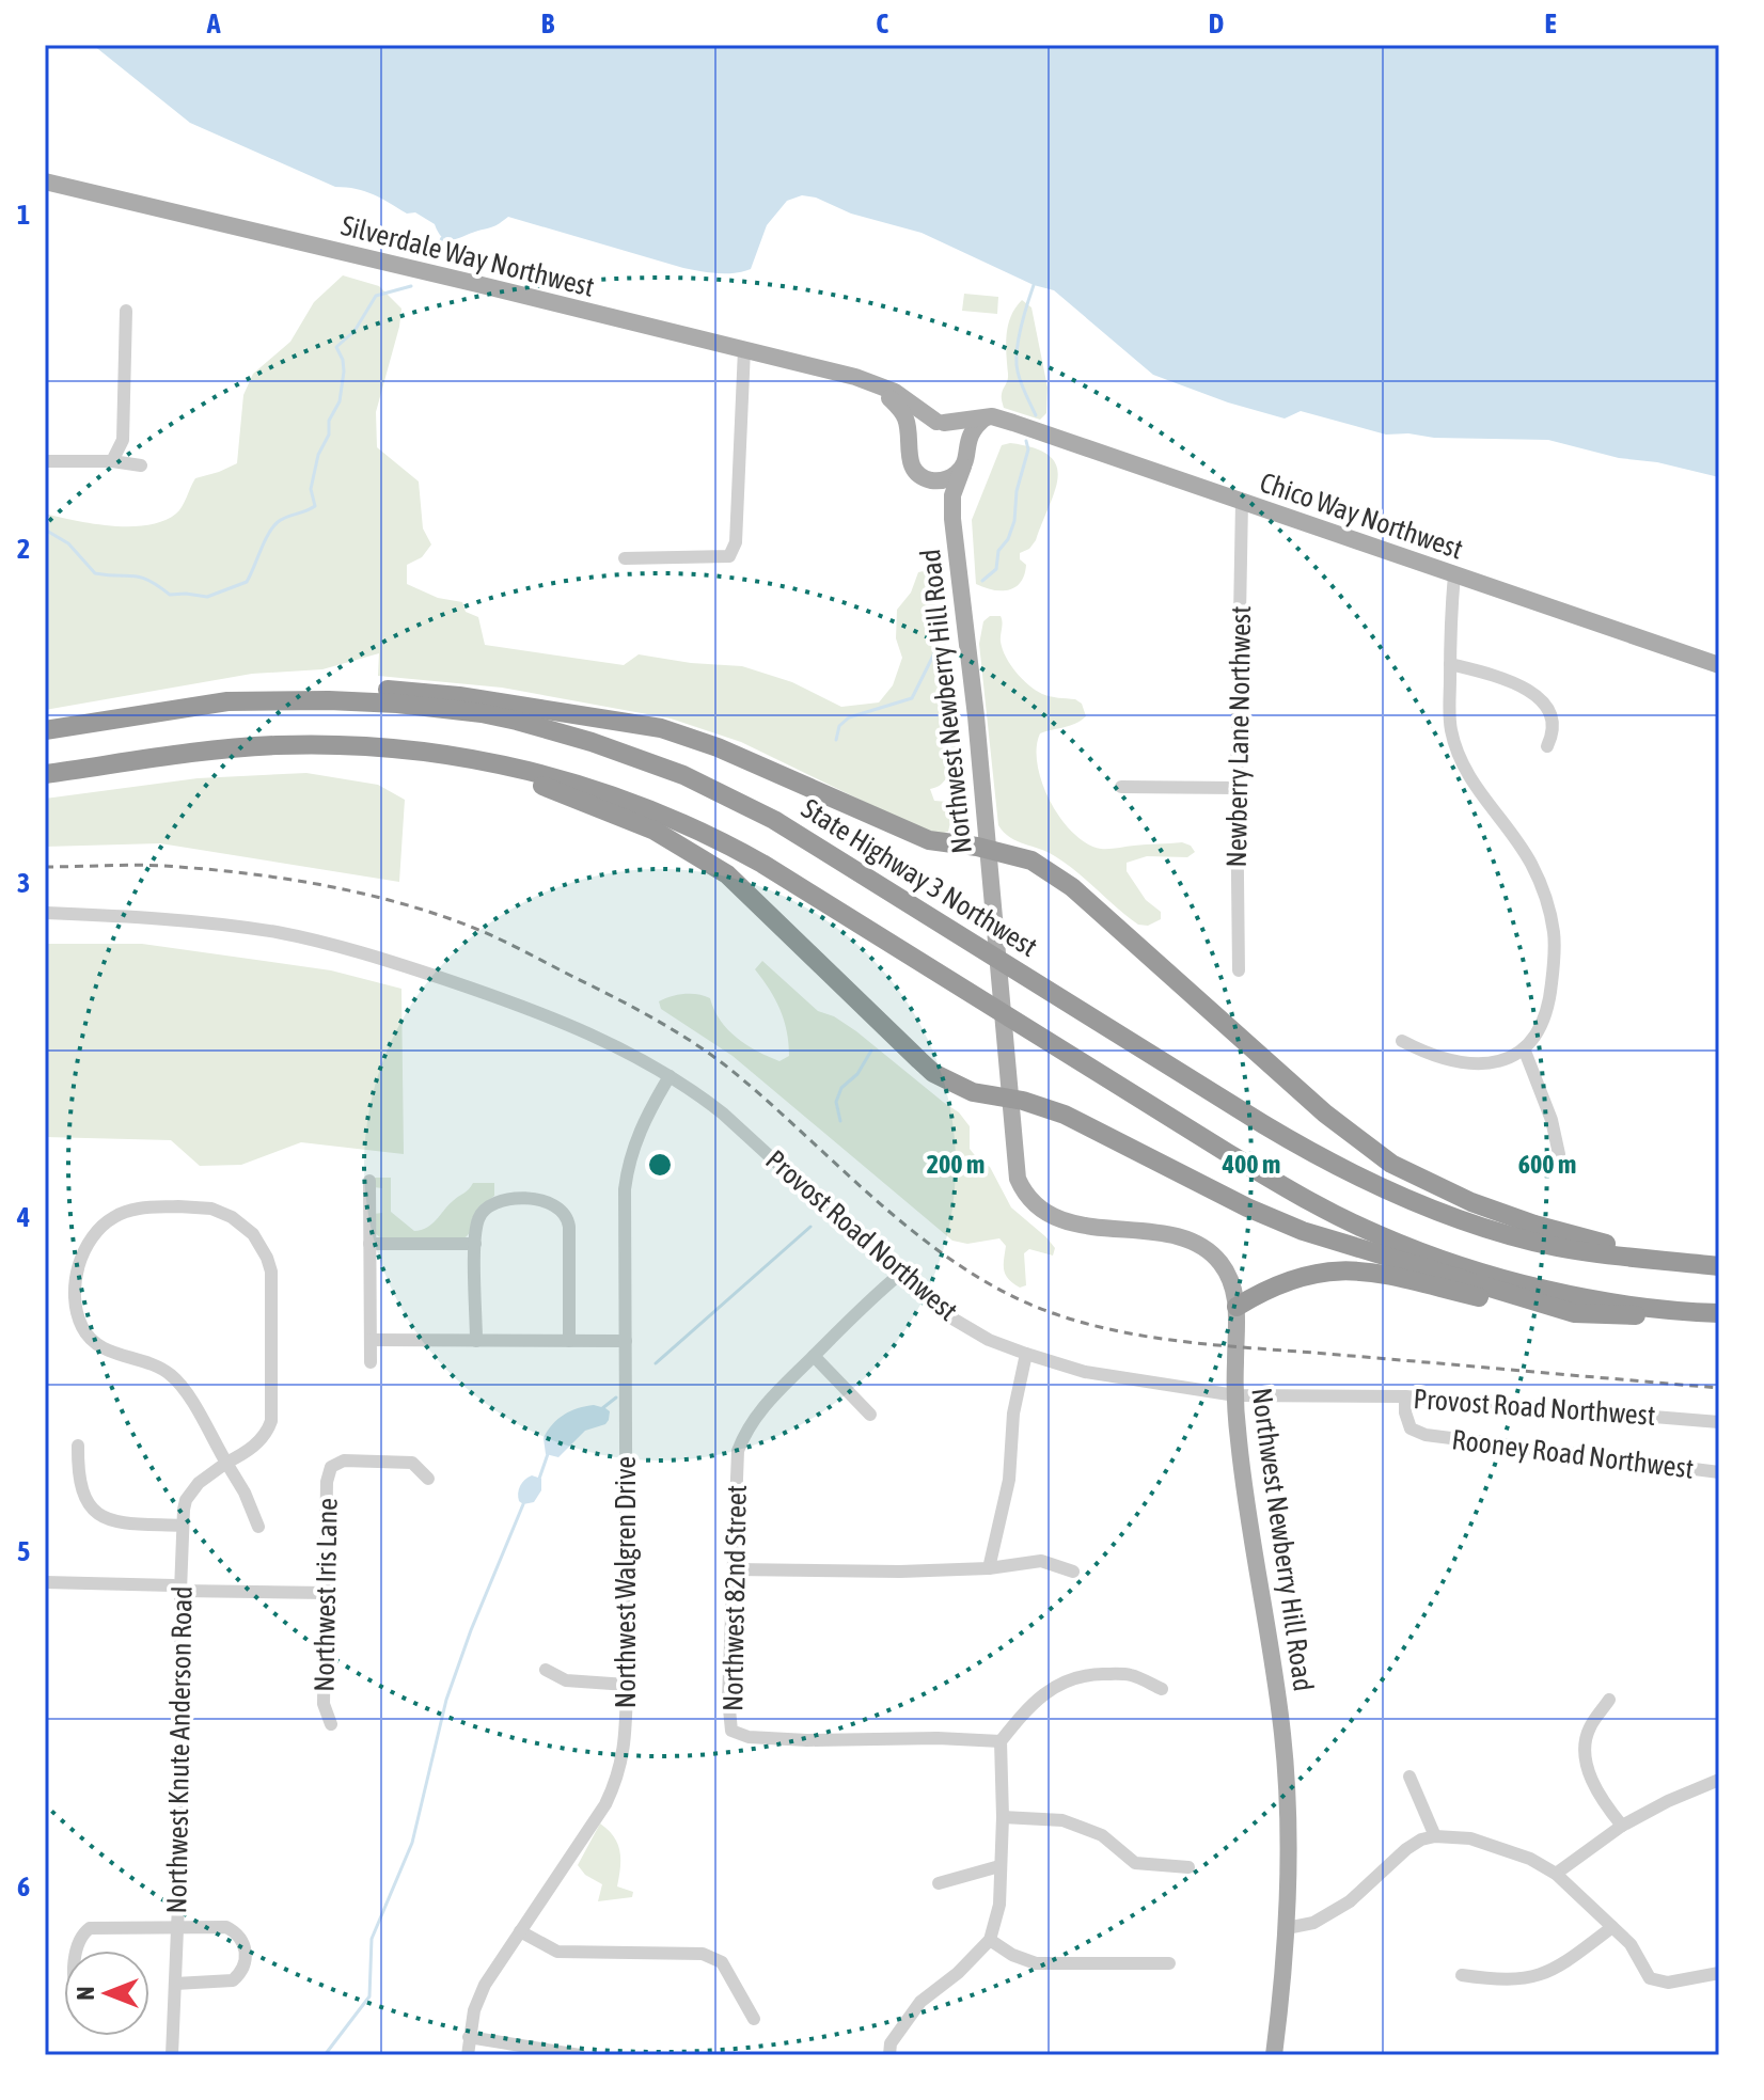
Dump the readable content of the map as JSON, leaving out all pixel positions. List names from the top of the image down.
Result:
{
  "streets": {
    "highway": ["State Highway 3 Northwest"],
    "main road": ["Silverdale Way Northwest", "Chico Way Northwest", "Northwest Newberry Hill Road"],
    "street": [
      "Newberry Lane Northwest",
      "Provost Road Northwest",
      "Rooney Road Northwest",
      "Northwest Walgren Drive",
      "Northwest Iris Lane",
      "Northwest 82nd Street",
      "Northwest Knute Anderson Road"
    ]
  },
  "crossings": [
    ["Silverdale Way Northwest", "Chico Way Northwest"],
    ["Silverdale Way Northwest", "Northwest Newberry Hill Road"],
    ["Chico Way Northwest", "Northwest Newberry Hill Road"],
    ["Chico Way Northwest", "Newberry Lane Northwest"],
    ["Northwest Newberry Hill Road", "Provost Road Northwest"],
    ["Provost Road Northwest", "Rooney Road Northwest"],
    ["Provost Road Northwest", "Northwest Walgren Drive"],
    ["Provost Road Northwest", "Northwest 82nd Street"]
  ],
  "north": "left",
  "grid": {
    "columns": [
      "A",
      "B",
      "C",
      "D",
      "E"
    ],
    "rows": [
      "1",
      "2",
      "3",
      "4",
      "5",
      "6"
    ]
  },
  "rings": ["200 m", "400 m", "600 m"]
}
